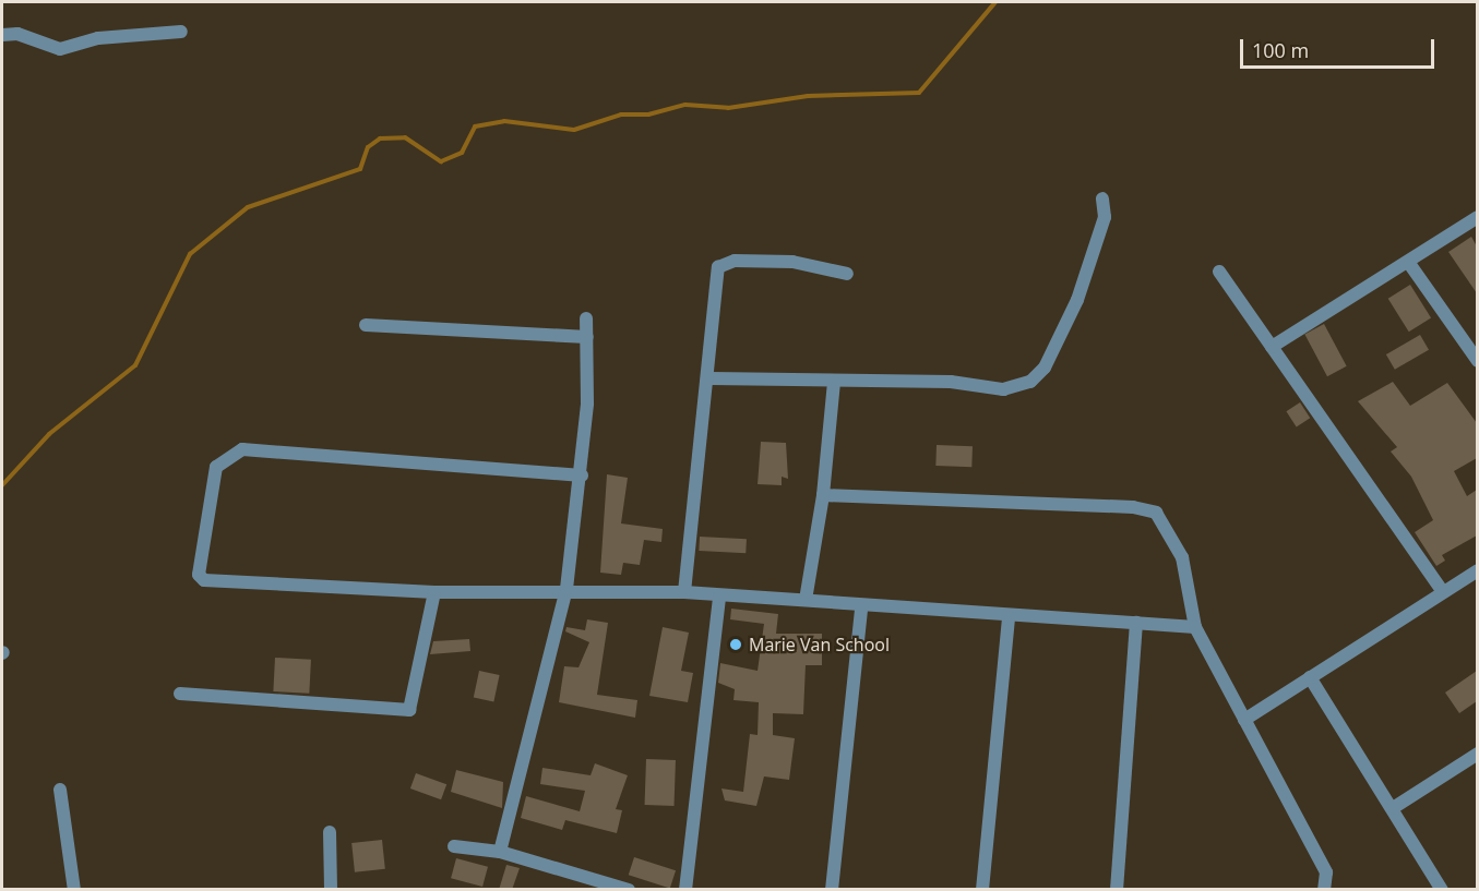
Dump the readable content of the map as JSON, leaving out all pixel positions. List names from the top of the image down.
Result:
{
  "places": ["Marie Van School"],
  "scale_bar": "100 m"
}
